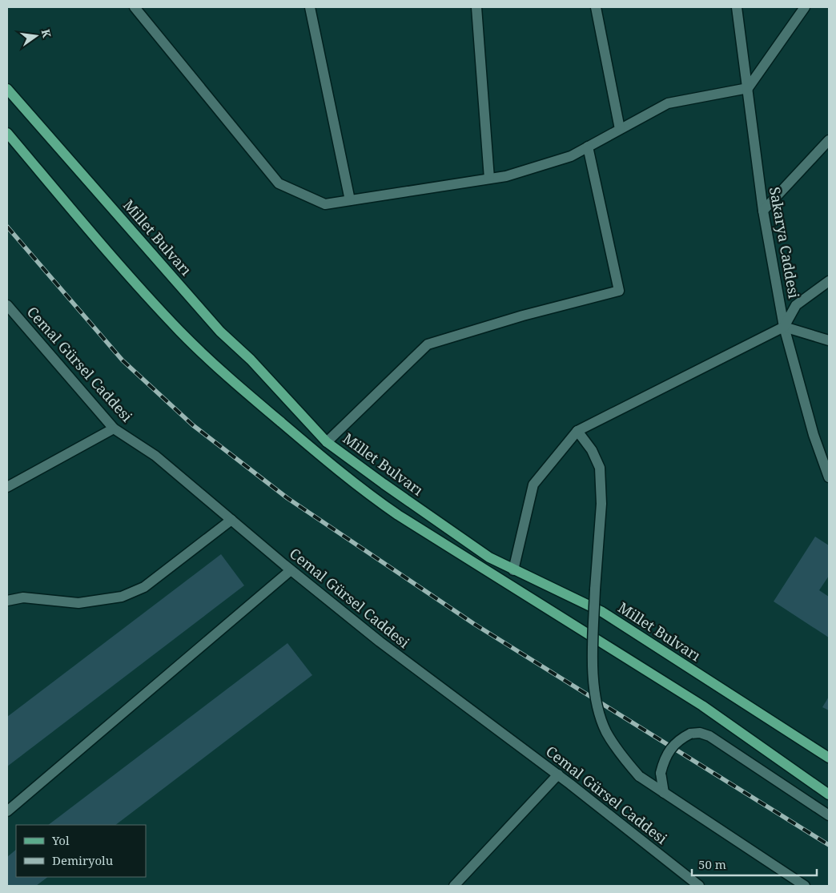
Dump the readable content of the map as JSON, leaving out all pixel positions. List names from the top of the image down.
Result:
{
  "streets": {
    "main road": ["Millet Bulvarı"],
    "street": ["Sakarya Caddesi", "Cemal Gürsel Caddesi"]
  },
  "legend": ["Yol", "Demiryolu"],
  "scale_bar": "50 m",
  "north": "right"
}
